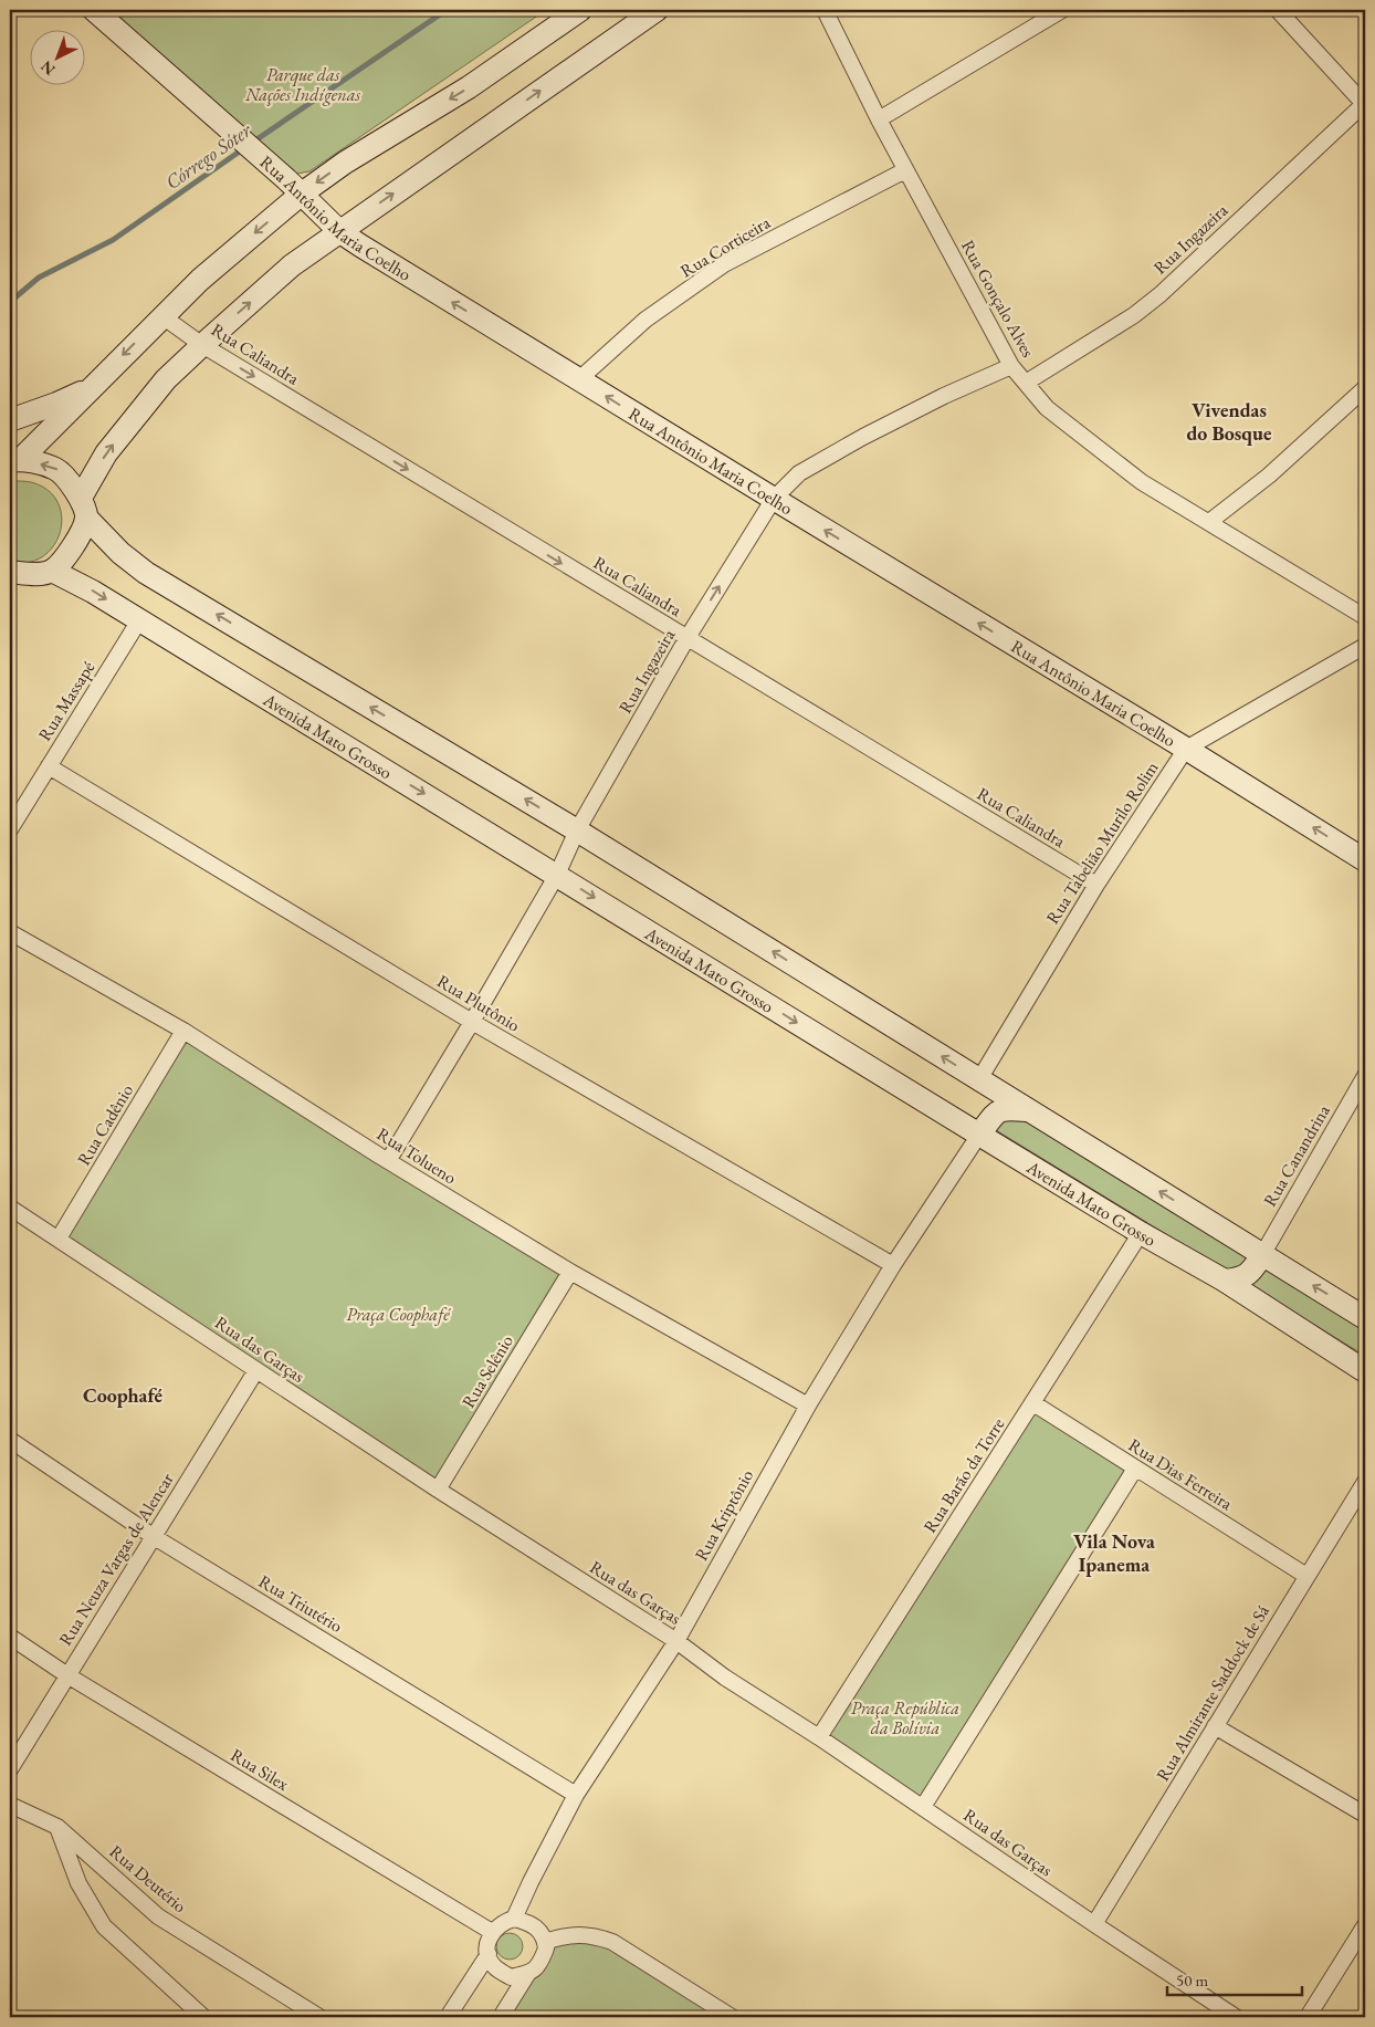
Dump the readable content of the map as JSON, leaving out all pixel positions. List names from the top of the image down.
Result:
{
  "streets": {
    "main road": ["Rua Antônio Maria Coelho", "Avenida Mato Grosso"],
    "street": [
      "Rua Ingazeira",
      "Rua Corticeira",
      "Rua Gonçalo Alves",
      "Rua Caliandra",
      "Rua Massapé",
      "Rua Tabelião Murilo Rolim",
      "Rua Plutônio",
      "Rua Cadênio",
      "Rua Tolueno",
      "Rua Canandrina",
      "Rua das Garças",
      "Rua Selênio",
      "Rua Dias Ferreira",
      "Rua Barão da Torre",
      "Rua Kriptônio",
      "Rua Neuza Vargas de Alencar",
      "Rua Triutério",
      "Rua Almirante Saddock de Sá",
      "Rua Silex",
      "Rua Deutério"
    ]
  },
  "crossings": [
    ["Rua Antônio Maria Coelho", "Rua Ingazeira"],
    ["Rua Antônio Maria Coelho", "Rua Corticeira"],
    ["Rua Antônio Maria Coelho", "Rua Tabelião Murilo Rolim"],
    ["Rua Ingazeira", "Rua Gonçalo Alves"],
    ["Rua Ingazeira", "Rua Caliandra"],
    ["Rua Ingazeira", "Avenida Mato Grosso"],
    ["Rua Corticeira", "Rua Gonçalo Alves"],
    ["Rua Caliandra", "Rua Tabelião Murilo Rolim"],
    ["Rua Massapé", "Avenida Mato Grosso"],
    ["Rua Massapé", "Rua Plutônio"],
    ["Avenida Mato Grosso", "Rua Barão da Torre"],
    ["Avenida Mato Grosso", "Rua Kriptônio"],
    ["Rua Plutônio", "Rua Kriptônio"],
    ["Rua Cadênio", "Rua Tolueno"],
    ["Rua Cadênio", "Rua das Garças"],
    ["Rua Tolueno", "Rua Selênio"],
    ["Rua Tolueno", "Rua Kriptônio"],
    ["Rua das Garças", "Rua Selênio"],
    ["Rua das Garças", "Rua Barão da Torre"],
    ["Rua das Garças", "Rua Kriptônio"],
    ["Rua das Garças", "Rua Neuza Vargas de Alencar"],
    ["Rua das Garças", "Rua Almirante Saddock de Sá"],
    ["Rua Dias Ferreira", "Rua Barão da Torre"],
    ["Rua Dias Ferreira", "Rua Almirante Saddock de Sá"],
    ["Rua Kriptônio", "Rua Triutério"],
    ["Rua Kriptônio", "Rua Silex"],
    ["Rua Neuza Vargas de Alencar", "Rua Triutério"],
    ["Rua Neuza Vargas de Alencar", "Rua Silex"]
  ],
  "one_way": ["Rua Antônio Maria Coelho", "Rua Caliandra"],
  "districts": ["Vivendas do Bosque", "Coophafé", "Vila Nova Ipanema"],
  "water": ["Córrego Sóter"],
  "parks": ["Parque das Nações Indígenas", "Praça Coophafé", "Praça República da Bolívia"],
  "scale_bar": "50 m",
  "north": "bottom left"
}
